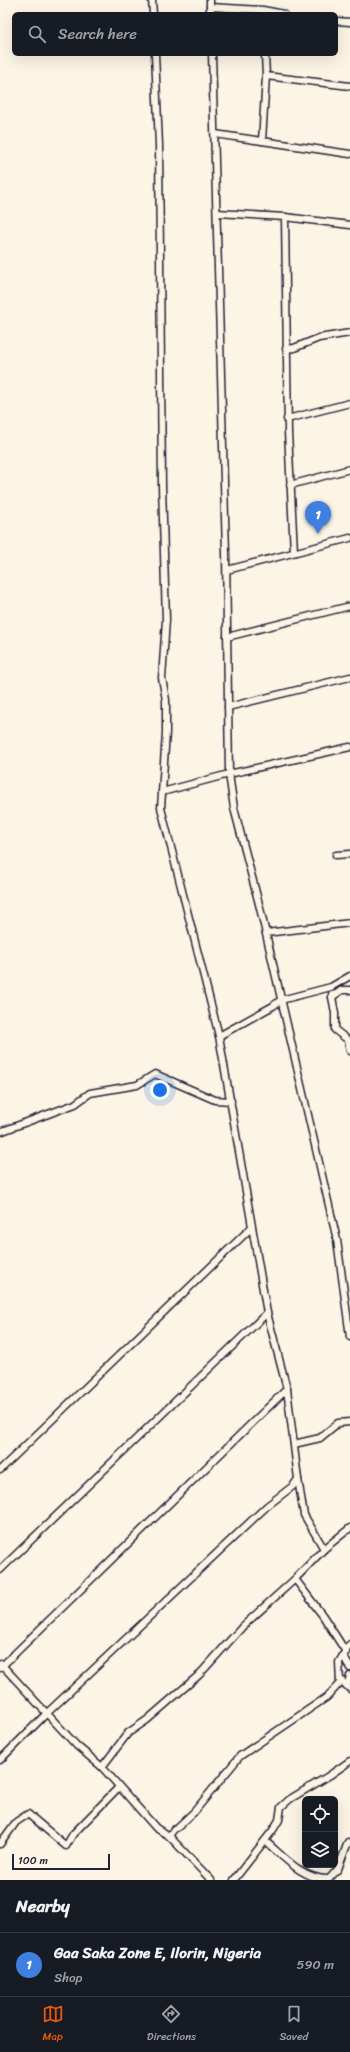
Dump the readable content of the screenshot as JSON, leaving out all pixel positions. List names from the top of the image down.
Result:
{
  "scale_bar": "100 m",
  "page": {
    "search": "Search here",
    "pins": "1",
    "scale": "100 m",
    "heading": "Nearby",
    "list": [
      {
        "mark": "1",
        "name": "Gaa Saka Zone E, Ilorin, Nigeria",
        "note": "Shop",
        "value": "590 m"
      }
    ],
    "nav": ["Map", "Directions", "Saved"]
  }
}
